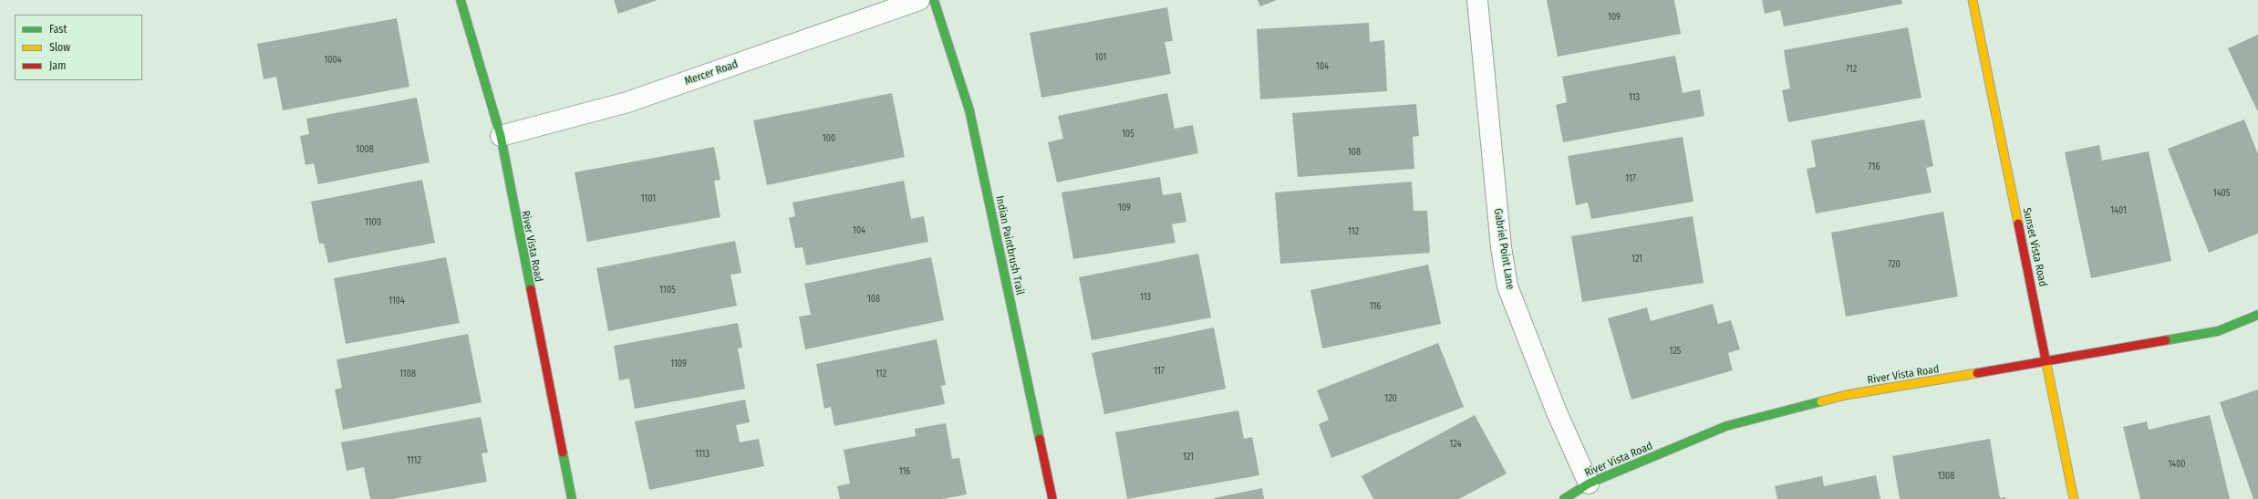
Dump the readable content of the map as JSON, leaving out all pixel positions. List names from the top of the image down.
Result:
{
  "streets": {
    "street": [
      "Mercer Road",
      "Indian Paintbrush Trail",
      "River Vista Road",
      "Sunset Vista Road",
      "Gabriel Point Lane"
    ]
  },
  "crossings": [
    ["Mercer Road", "River Vista Road"],
    ["River Vista Road", "Sunset Vista Road"],
    ["River Vista Road", "Gabriel Point Lane"]
  ],
  "house_numbers": [
    "109",
    "101",
    "1004",
    "104",
    "712",
    "113",
    "105",
    "100",
    "1008",
    "108",
    "716",
    "117",
    "1405",
    "1101",
    "109",
    "1401",
    "1100",
    "104",
    "112",
    "121",
    "720",
    "1105",
    "113",
    "108",
    "1104",
    "116",
    "125",
    "1109",
    "117",
    "1108",
    "112",
    "120",
    "124",
    "1113",
    "121",
    "1112",
    "1400",
    "116",
    "1308"
  ],
  "legend": ["Fast", "Slow", "Jam"]
}
